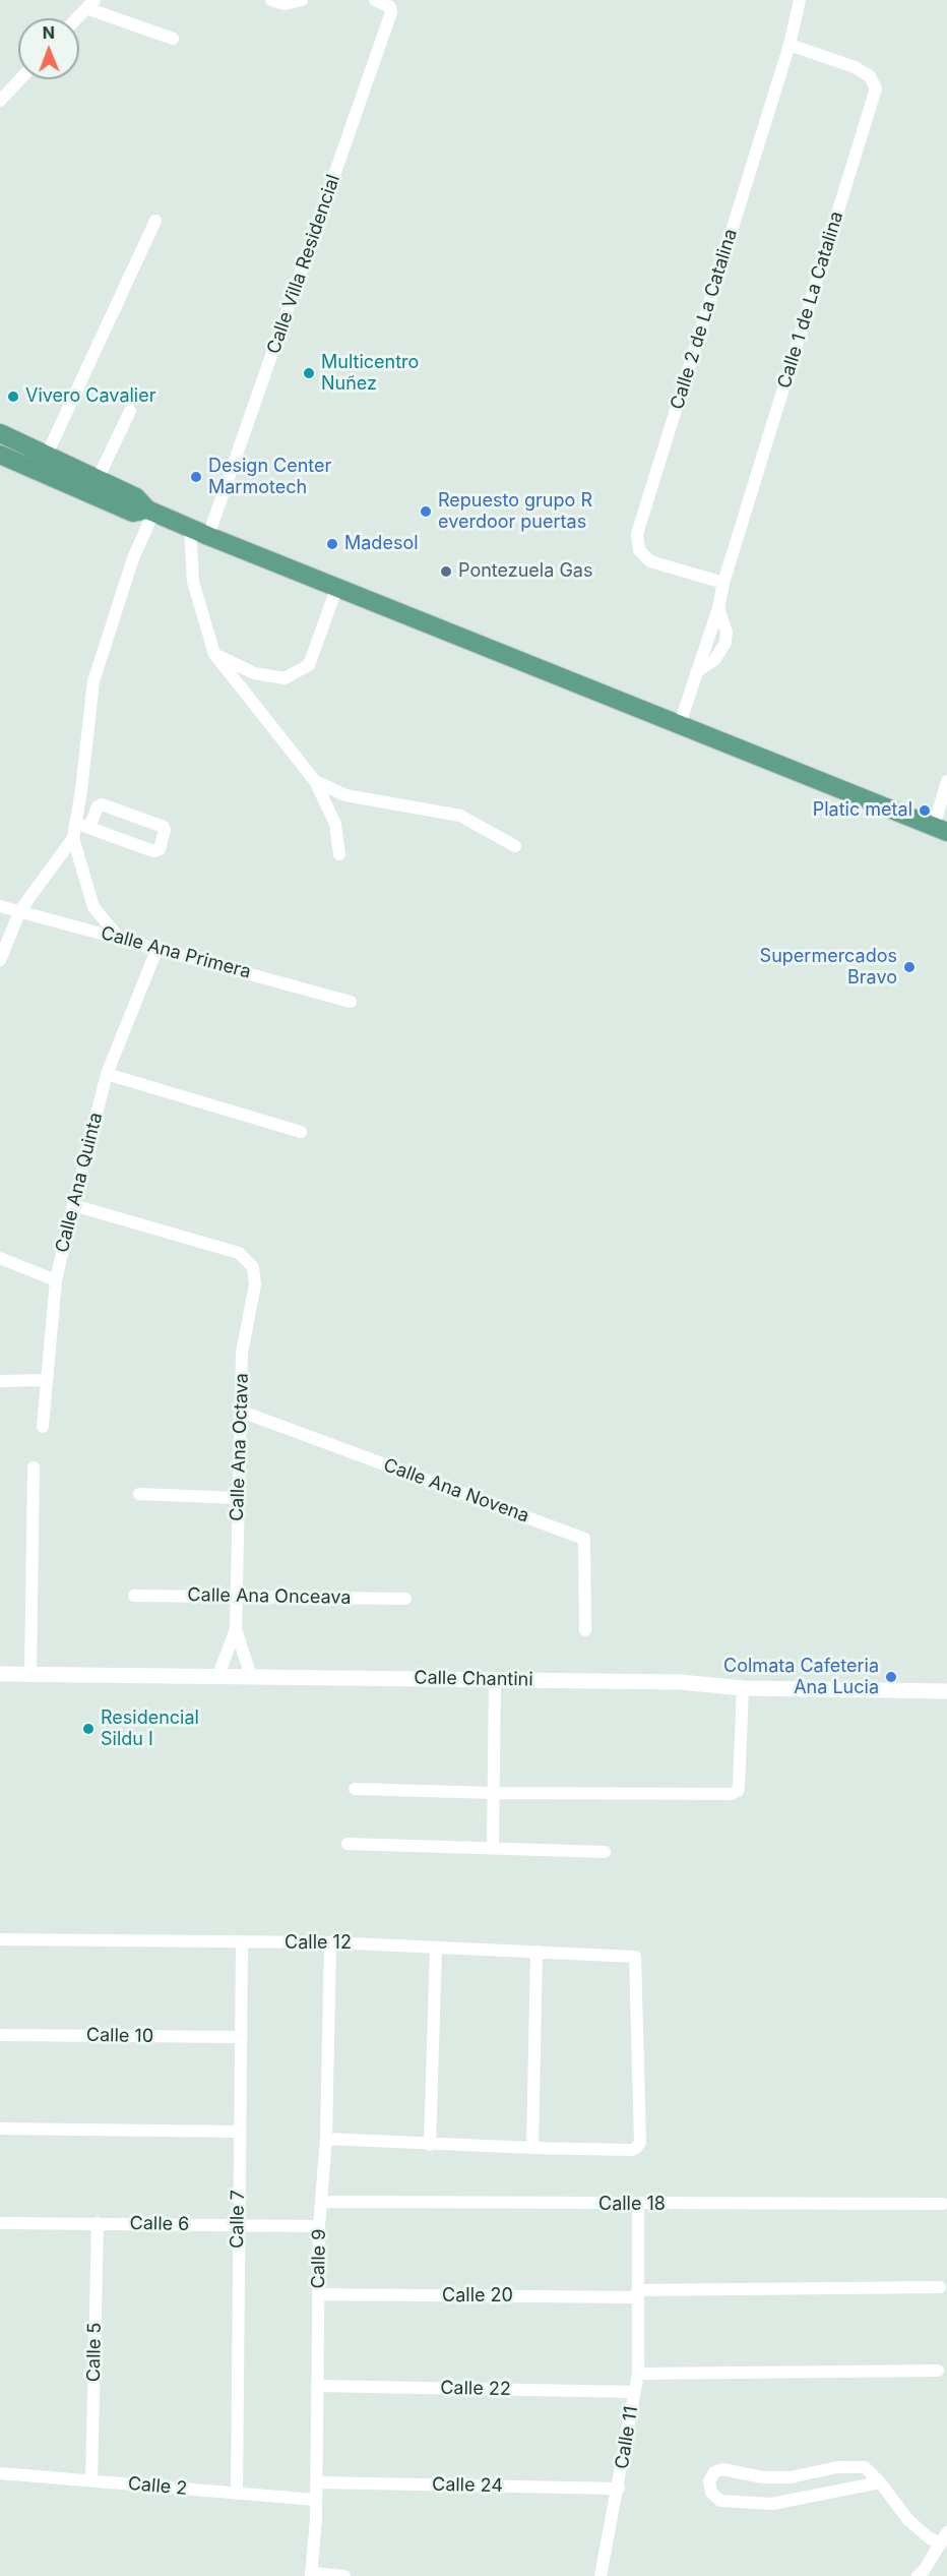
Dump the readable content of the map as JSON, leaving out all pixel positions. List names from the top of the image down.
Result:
{
  "streets": {
    "street": [
      "Calle Villa Residencial",
      "Calle 1 de La Catalina",
      "Calle 2 de La Catalina",
      "Calle Ana Primera",
      "Calle Ana Quinta",
      "Calle Ana Octava",
      "Calle Ana Novena",
      "Calle Ana Onceava",
      "Calle Chantini",
      "Calle 12",
      "Calle 10",
      "Calle 18",
      "Calle 7",
      "Calle 6",
      "Calle 9",
      "Calle 20",
      "Calle 5",
      "Calle 22",
      "Calle 11",
      "Calle 24",
      "Calle 2"
    ]
  },
  "crossings": [
    ["Calle 1 de La Catalina", "Calle 2 de La Catalina"],
    ["Calle Ana Primera", "Calle Ana Quinta"],
    ["Calle Ana Quinta", "Calle Ana Octava"],
    ["Calle Ana Octava", "Calle Ana Novena"],
    ["Calle Ana Octava", "Calle Ana Onceava"],
    ["Calle Ana Octava", "Calle Chantini"],
    ["Calle 12", "Calle 7"],
    ["Calle 12", "Calle 9"],
    ["Calle 10", "Calle 7"],
    ["Calle 18", "Calle 9"],
    ["Calle 18", "Calle 11"],
    ["Calle 7", "Calle 6"],
    ["Calle 7", "Calle 2"],
    ["Calle 6", "Calle 9"],
    ["Calle 6", "Calle 5"],
    ["Calle 9", "Calle 20"],
    ["Calle 9", "Calle 22"],
    ["Calle 9", "Calle 24"],
    ["Calle 9", "Calle 2"],
    ["Calle 20", "Calle 11"],
    ["Calle 5", "Calle 2"],
    ["Calle 22", "Calle 11"],
    ["Calle 11", "Calle 24"]
  ],
  "places": [
    "Multicentro Nuñez",
    "Vivero Cavalier",
    "Design Center Marmotech",
    "Repuesto grupo R everdoor puertas",
    "Madesol",
    "Pontezuela Gas",
    "Platic metal",
    "Supermercados Bravo",
    "Colmata Cafeteria Ana Lucia",
    "Residencial Sildu I"
  ],
  "north": "top"
}
